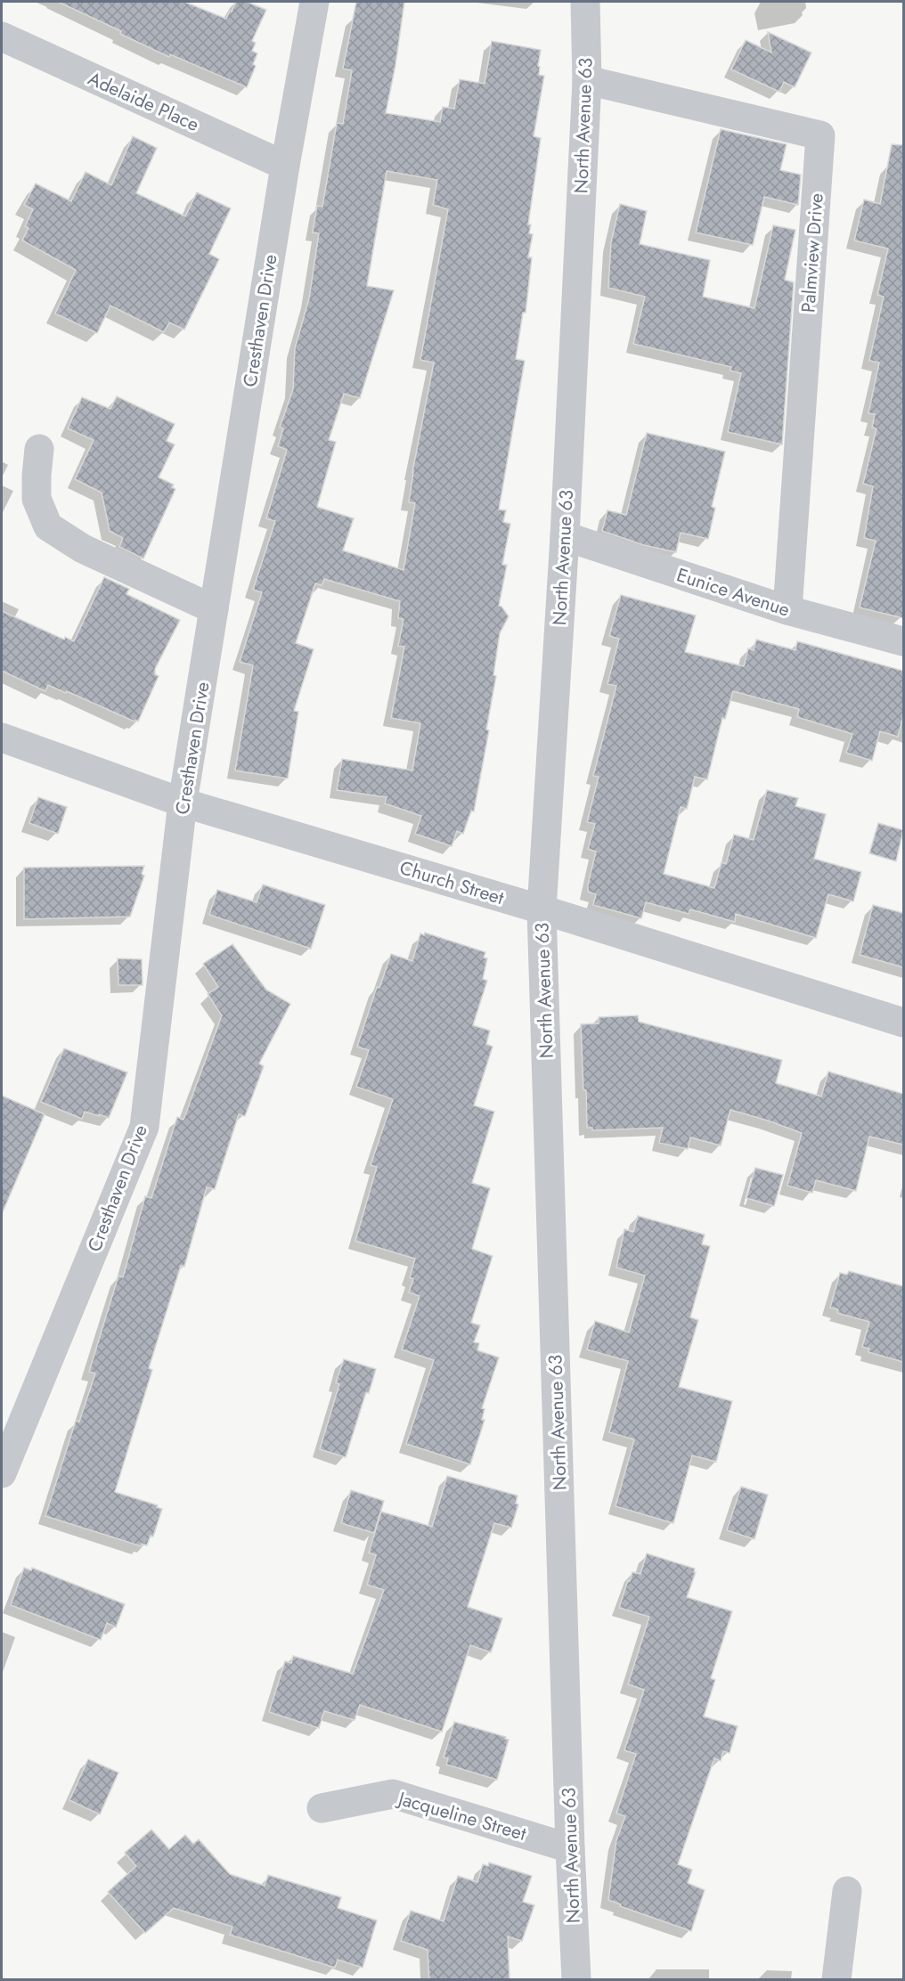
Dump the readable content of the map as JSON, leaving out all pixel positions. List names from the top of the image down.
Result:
{
  "streets": {
    "street": [
      "Adelaide Place",
      "North Avenue 63",
      "Palmview Drive",
      "Cresthaven Drive",
      "Eunice Avenue",
      "Church Street",
      "Jacqueline Street"
    ]
  },
  "crossings": [
    ["Adelaide Place", "Cresthaven Drive"],
    ["North Avenue 63", "Palmview Drive"],
    ["North Avenue 63", "Eunice Avenue"],
    ["North Avenue 63", "Church Street"],
    ["North Avenue 63", "Jacqueline Street"],
    ["Palmview Drive", "Eunice Avenue"],
    ["Cresthaven Drive", "Church Street"]
  ]
}
